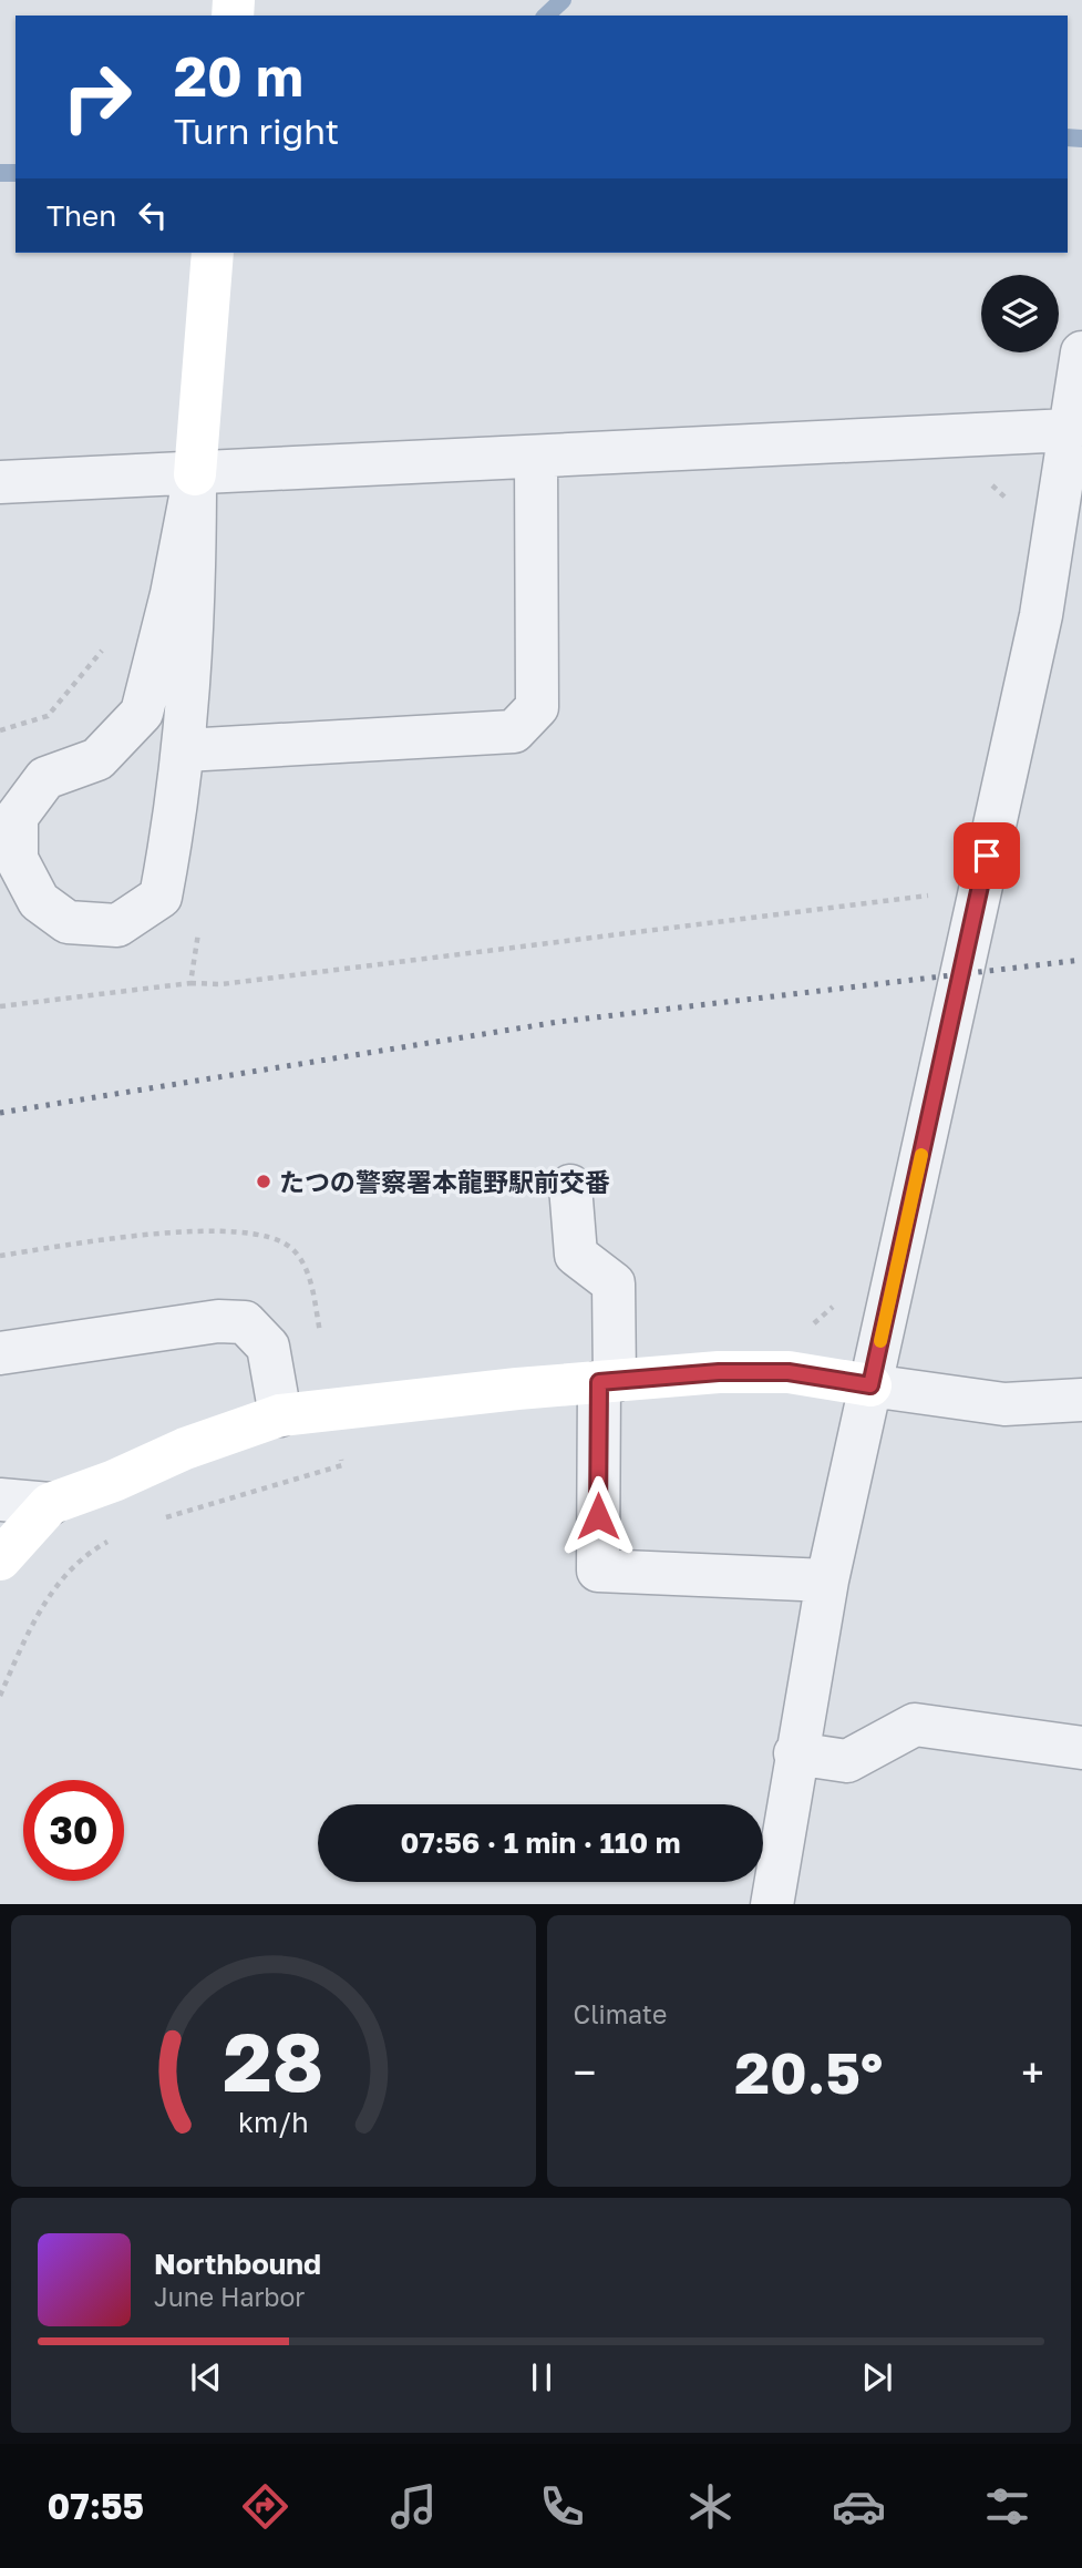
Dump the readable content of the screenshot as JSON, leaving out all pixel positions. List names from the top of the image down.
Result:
{
  "places": ["たつの警察署本龍野駅前交番"],
  "page": {
    "turn": ["20 m", "Turn right"],
    "then": "Then",
    "limit": "30",
    "trip": "07:56 · 1 min · 110 m",
    "tile": "Climate",
    "heat": ["−", "20.5°", "+"],
    "song": ["Northbound", "June Harbor"],
    "tabs": "07:55",
    "gauge": ["28", "km/h"]
  }
}
